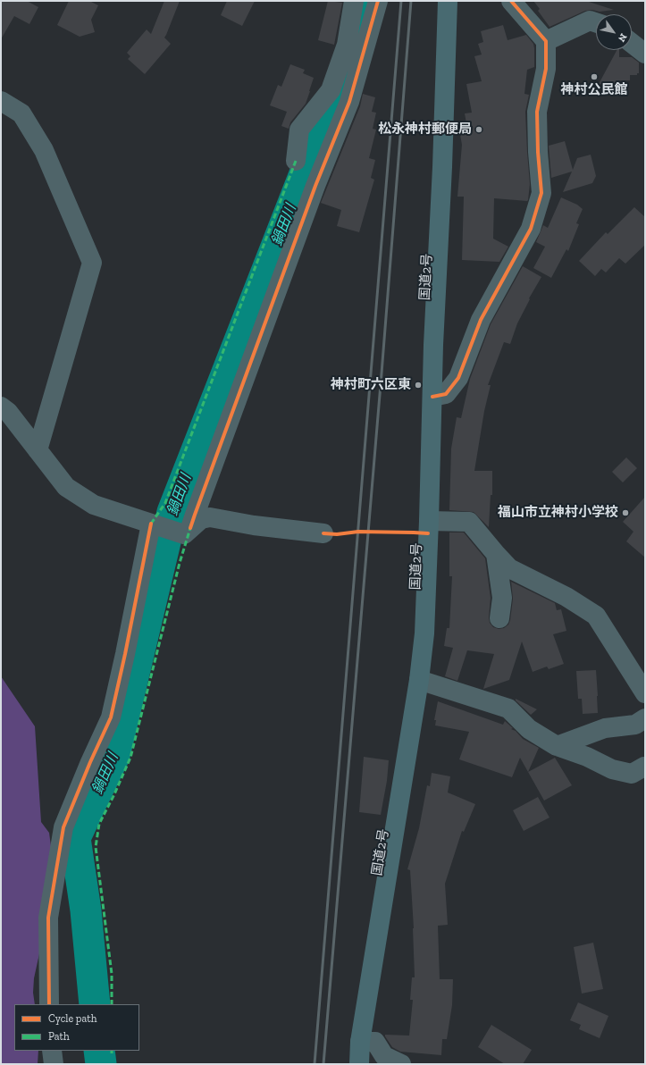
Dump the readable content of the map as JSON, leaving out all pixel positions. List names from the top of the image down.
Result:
{
  "streets": {
    "highway": ["国道2号"]
  },
  "water": ["鍋田川"],
  "places": [
    "神村公民館",
    "松永神村郵便局",
    "神村町六区東",
    "福山市立神村小学校"
  ],
  "legend": ["Cycle path", "Path"],
  "north": "bottom right"
}
